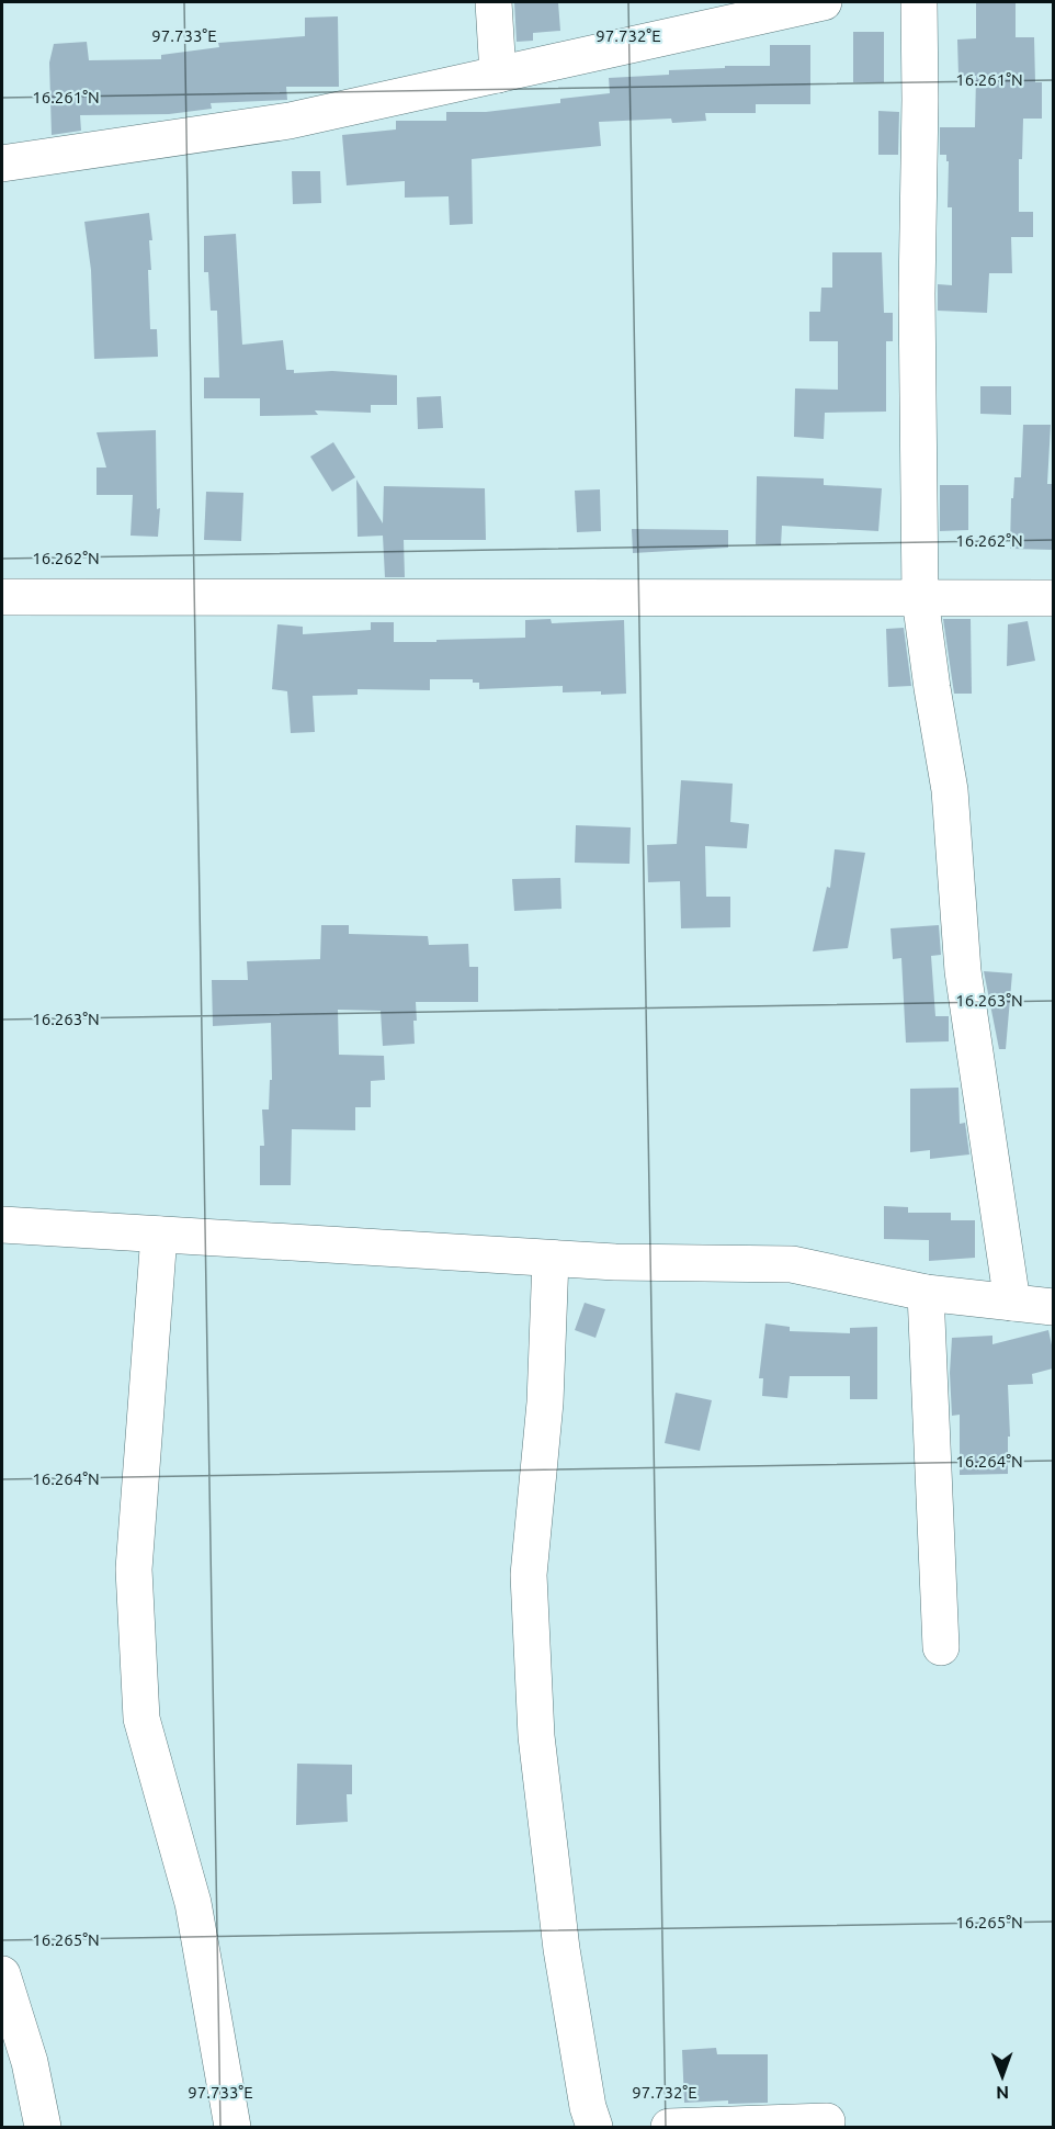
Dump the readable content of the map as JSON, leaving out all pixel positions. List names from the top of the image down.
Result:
{
  "north": "bottom",
  "coordinates": [
    "97.733°E",
    "97.732°E",
    "16.261°N",
    "16.262°N",
    "16.263°N",
    "16.264°N",
    "16.265°N"
  ]
}
